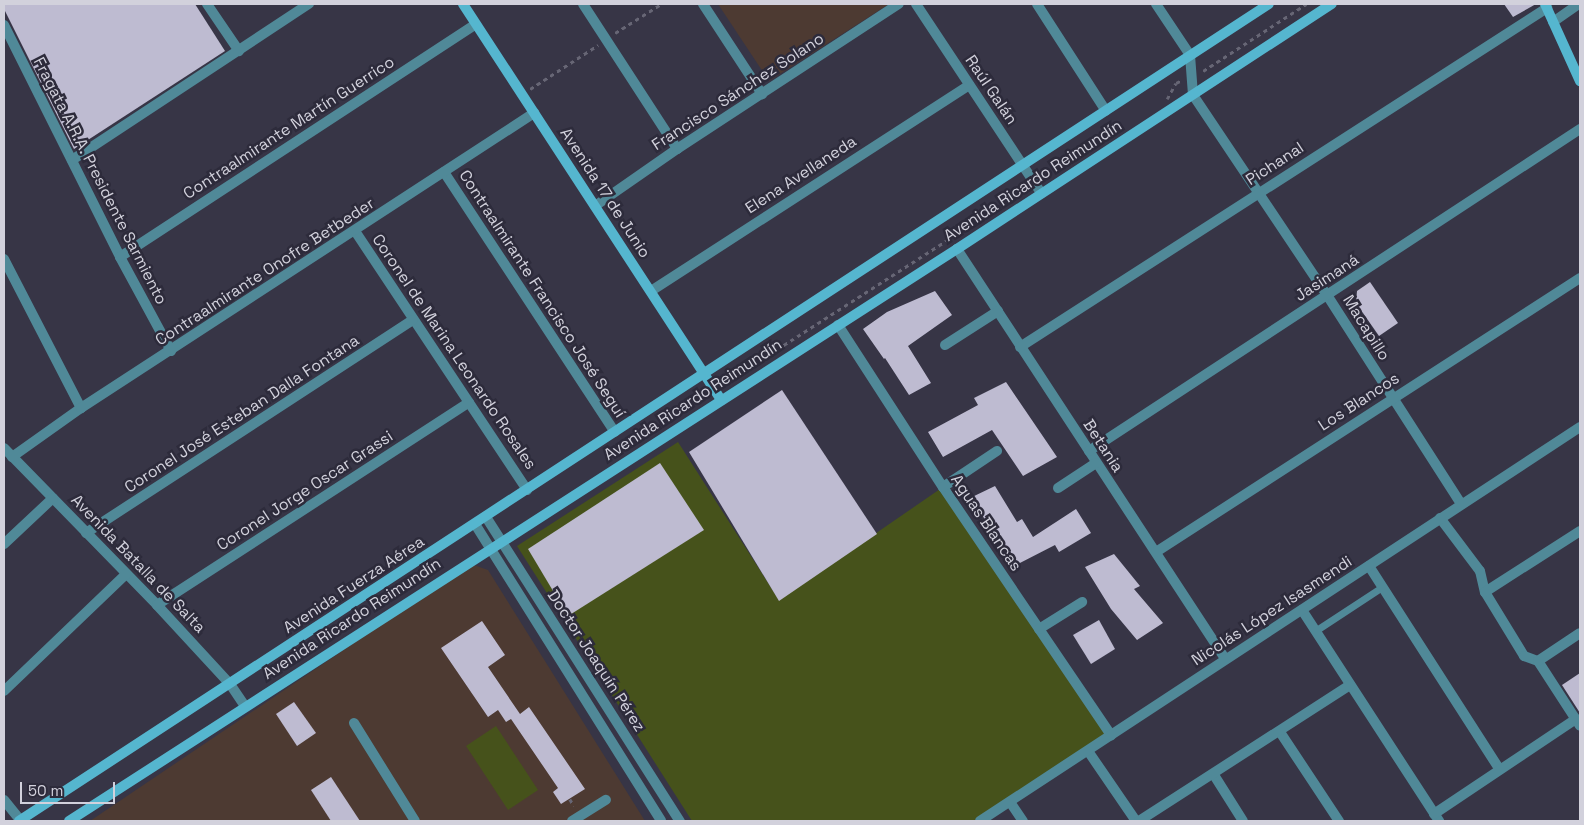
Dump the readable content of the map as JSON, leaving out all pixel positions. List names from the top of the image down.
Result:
{
  "streets": {
    "street": [
      "Raúl Galán",
      "Francisco Sánchez Solano",
      "Contraalmirante Martín Guerrico",
      "Pichanal",
      "Elena Avellaneda",
      "Fragata A.R.A. Presidente Sarmiento",
      "Avenida Ricardo Reimundín",
      "Avenida 17 de Junio",
      "Contraalmirante Onofre Betbeder",
      "Jasimaná",
      "Contraalmirante Francisco José Seguí",
      "Macapillo",
      "Coronel de Marina Leonardo Rosales",
      "Los Blancos",
      "Coronel José Esteban Dalla Fontana",
      "Betania",
      "Coronel Jorge Oscar Grassi",
      "Aguas Blancas",
      "Avenida Batalla de Salta",
      "Avenida Fuerza Aérea",
      "Nicolás López Isasmendi",
      "Doctor Joaquín Pérez"
    ]
  },
  "crossings": [
    ["Raúl Galán", "Elena Avellaneda"],
    ["Raúl Galán", "Avenida Ricardo Reimundín"],
    ["Francisco Sánchez Solano", "Avenida 17 de Junio"],
    ["Contraalmirante Martín Guerrico", "Fragata A.R.A. Presidente Sarmiento"],
    ["Contraalmirante Martín Guerrico", "Avenida 17 de Junio"],
    ["Pichanal", "Macapillo"],
    ["Pichanal", "Betania"],
    ["Elena Avellaneda", "Avenida 17 de Junio"],
    ["Fragata A.R.A. Presidente Sarmiento", "Contraalmirante Onofre Betbeder"],
    ["Avenida Ricardo Reimundín", "Avenida 17 de Junio"],
    ["Avenida Ricardo Reimundín", "Macapillo"],
    ["Avenida Ricardo Reimundín", "Betania"],
    ["Avenida Ricardo Reimundín", "Aguas Blancas"],
    ["Avenida Ricardo Reimundín", "Avenida Batalla de Salta"],
    ["Avenida Ricardo Reimundín", "Avenida Fuerza Aérea"],
    ["Avenida Ricardo Reimundín", "Doctor Joaquín Pérez"],
    ["Avenida 17 de Junio", "Contraalmirante Onofre Betbeder"],
    ["Avenida 17 de Junio", "Avenida Fuerza Aérea"],
    ["Contraalmirante Onofre Betbeder", "Contraalmirante Francisco José Seguí"],
    ["Contraalmirante Onofre Betbeder", "Coronel de Marina Leonardo Rosales"],
    ["Contraalmirante Onofre Betbeder", "Avenida Batalla de Salta"],
    ["Jasimaná", "Macapillo"],
    ["Jasimaná", "Betania"],
    ["Contraalmirante Francisco José Seguí", "Avenida Fuerza Aérea"],
    ["Macapillo", "Los Blancos"],
    ["Macapillo", "Nicolás López Isasmendi"],
    ["Coronel de Marina Leonardo Rosales", "Coronel José Esteban Dalla Fontana"],
    ["Coronel de Marina Leonardo Rosales", "Coronel Jorge Oscar Grassi"],
    ["Coronel de Marina Leonardo Rosales", "Avenida Fuerza Aérea"],
    ["Los Blancos", "Betania"],
    ["Coronel José Esteban Dalla Fontana", "Avenida Batalla de Salta"],
    ["Betania", "Nicolás López Isasmendi"],
    ["Coronel Jorge Oscar Grassi", "Avenida Batalla de Salta"],
    ["Aguas Blancas", "Nicolás López Isasmendi"],
    ["Avenida Batalla de Salta", "Avenida Fuerza Aérea"],
    ["Avenida Fuerza Aérea", "Doctor Joaquín Pérez"]
  ],
  "scale_bar": "50 m"
}
